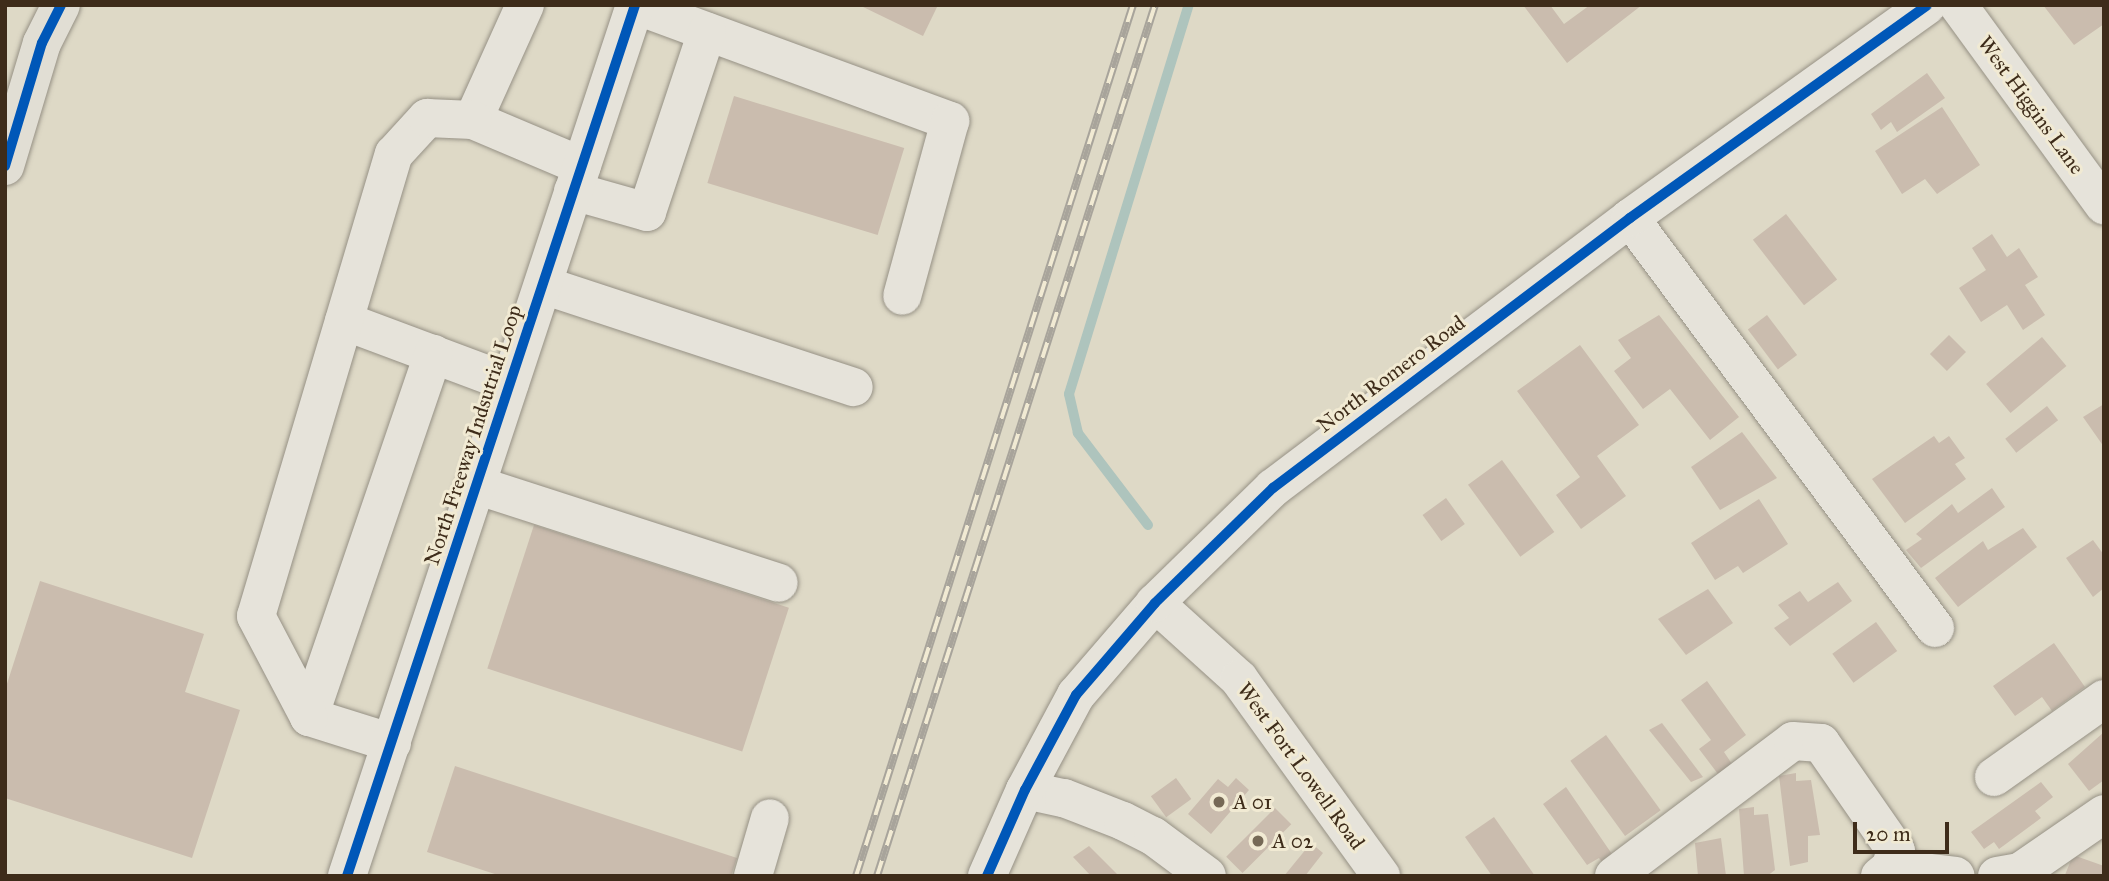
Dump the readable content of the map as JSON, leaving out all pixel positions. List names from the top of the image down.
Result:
{
  "streets": {
    "street": [
      "West Higgins Lane",
      "North Romero Road",
      "North Freeway Indsutrial Loop",
      "West Fort Lowell Road"
    ]
  },
  "crossings": [
    ["North Romero Road", "West Fort Lowell Road"]
  ],
  "places": ["A 01", "A 02"],
  "scale_bar": "20 m"
}
